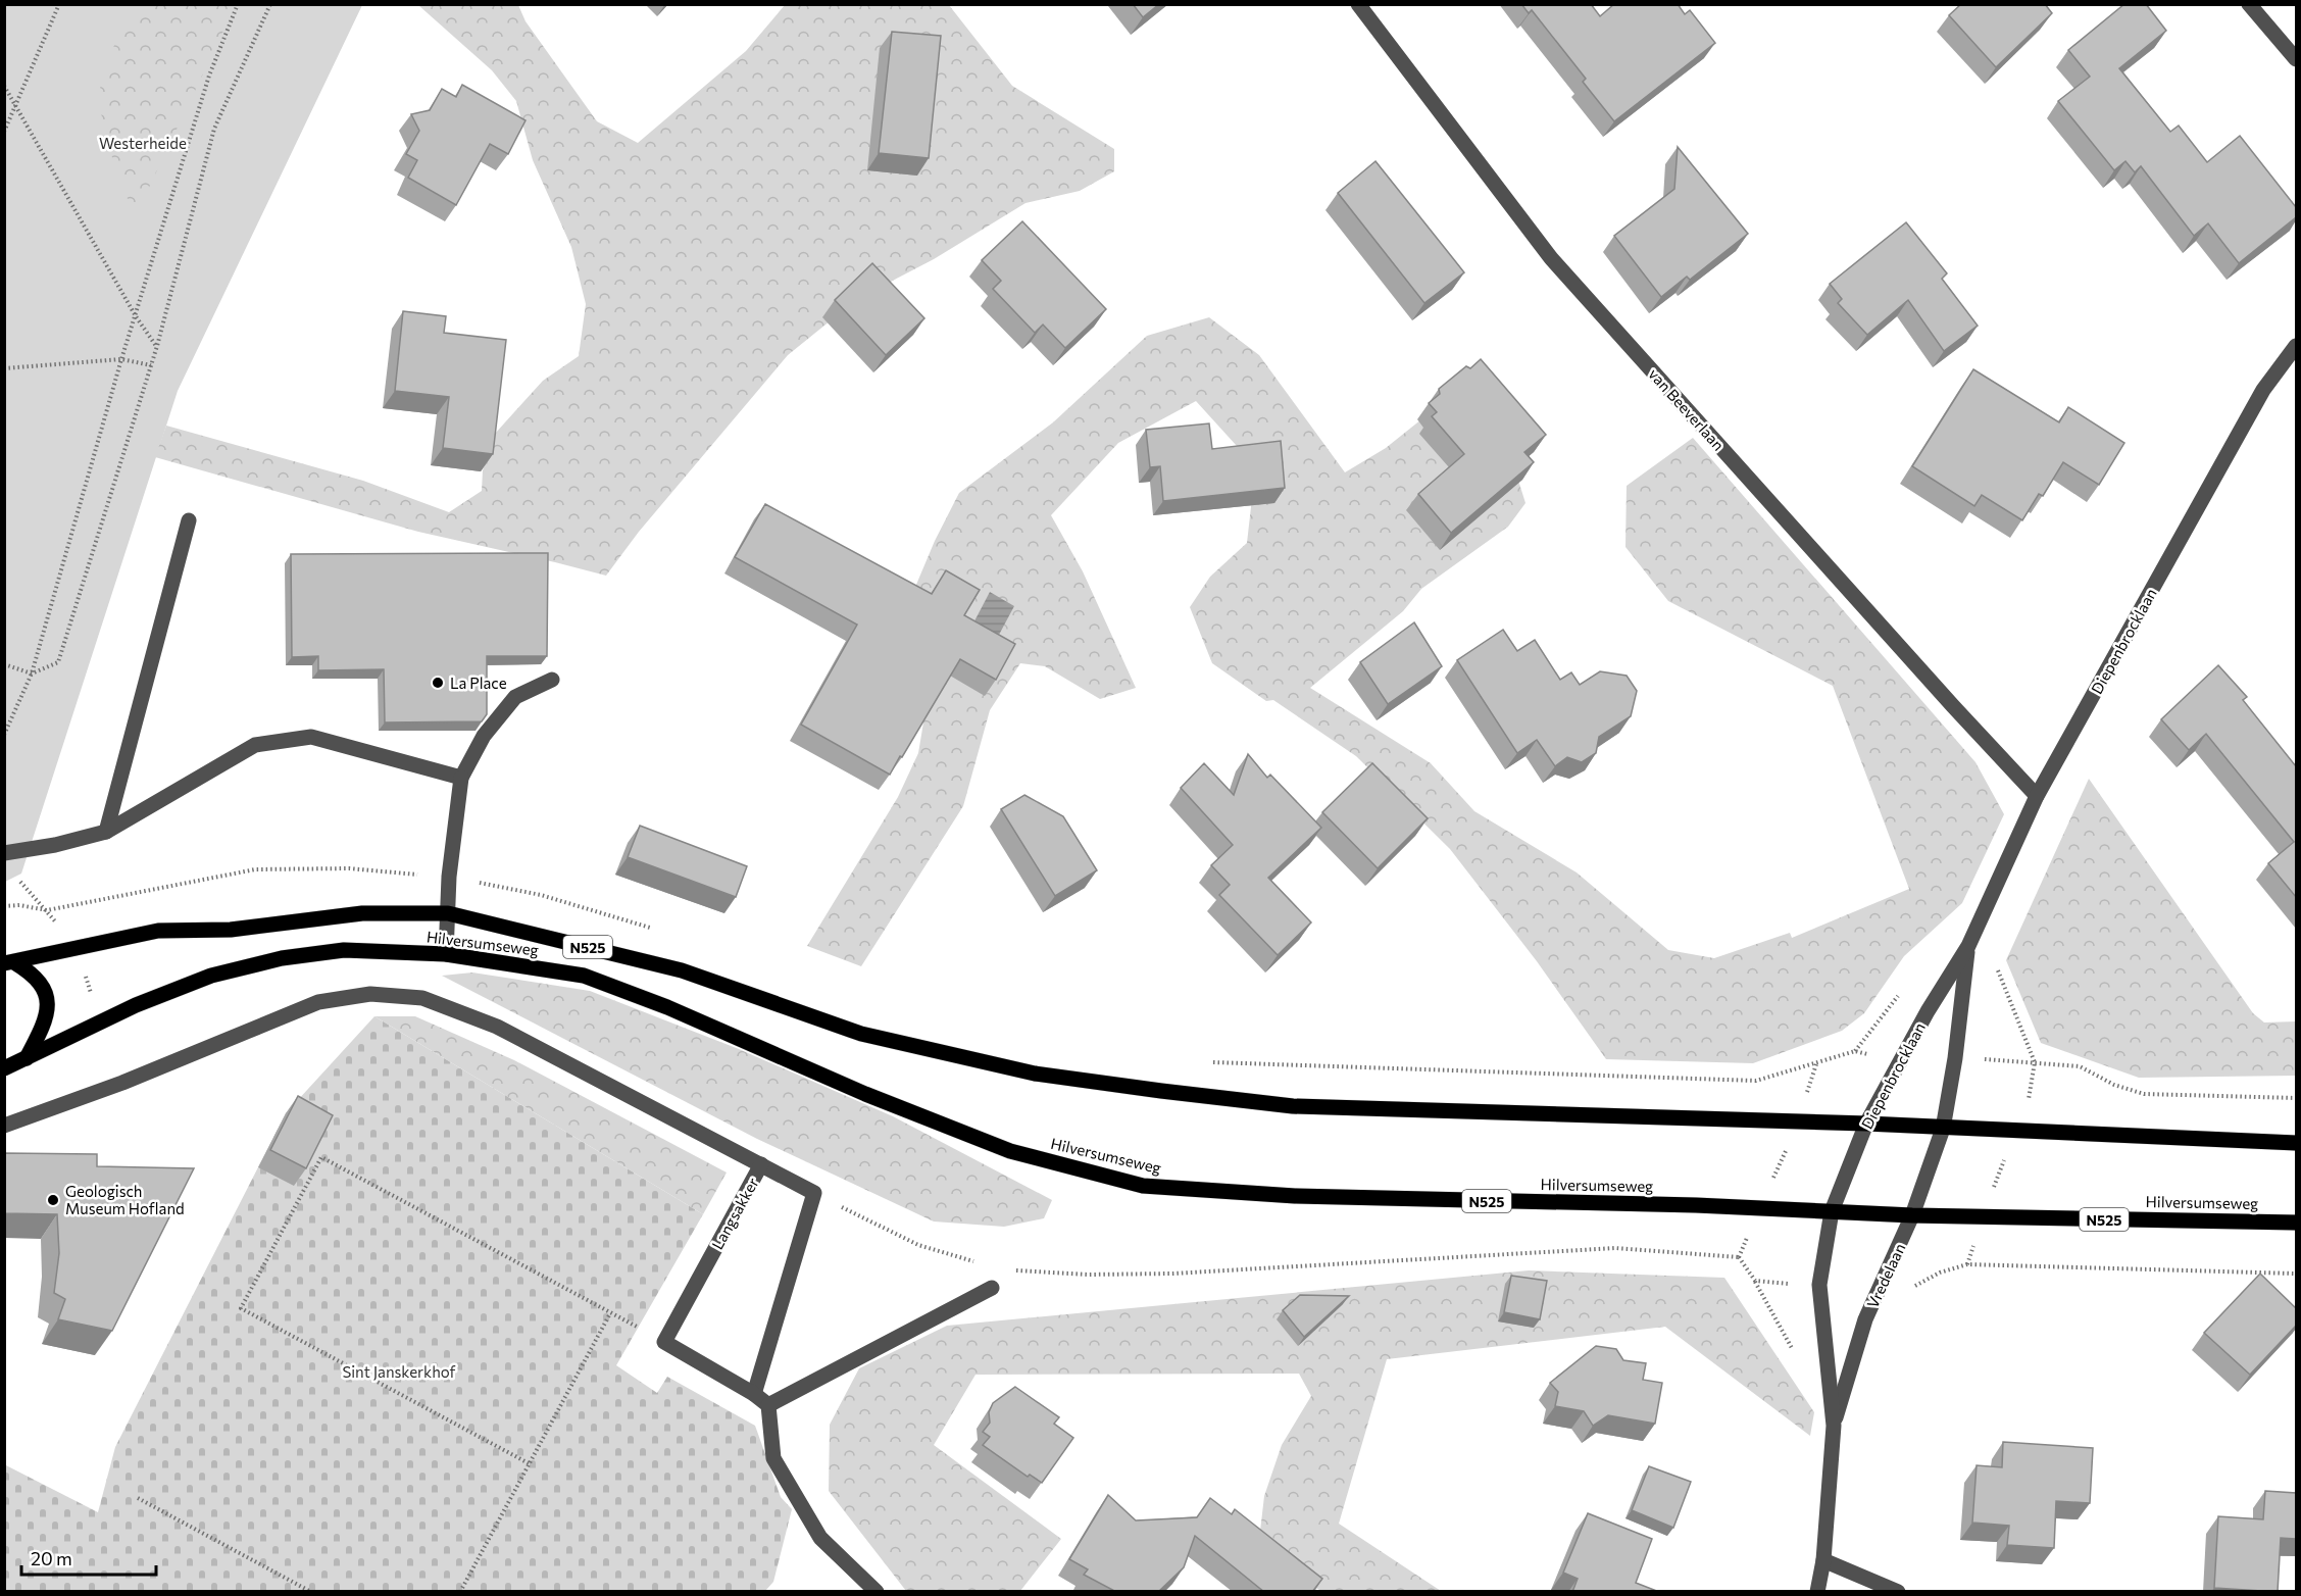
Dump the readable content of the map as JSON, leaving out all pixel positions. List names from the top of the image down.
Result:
{
  "streets": {
    "main road": ["Hilversumseweg", "N525"],
    "street": [
      "van Beeverlaan",
      "Diepenbrocklaan",
      "Langsakker",
      "Vredelaan"
    ]
  },
  "crossings": [
    ["van Beeverlaan", "Diepenbrocklaan"],
    ["Diepenbrocklaan", "Hilversumseweg"],
    ["Diepenbrocklaan", "Vredelaan"],
    ["Hilversumseweg", "Vredelaan"]
  ],
  "parks": ["Westerheide", "Sint Janskerkhof"],
  "places": ["La Place", "Geologisch Museum Hofland"],
  "scale_bar": "20 m"
}
